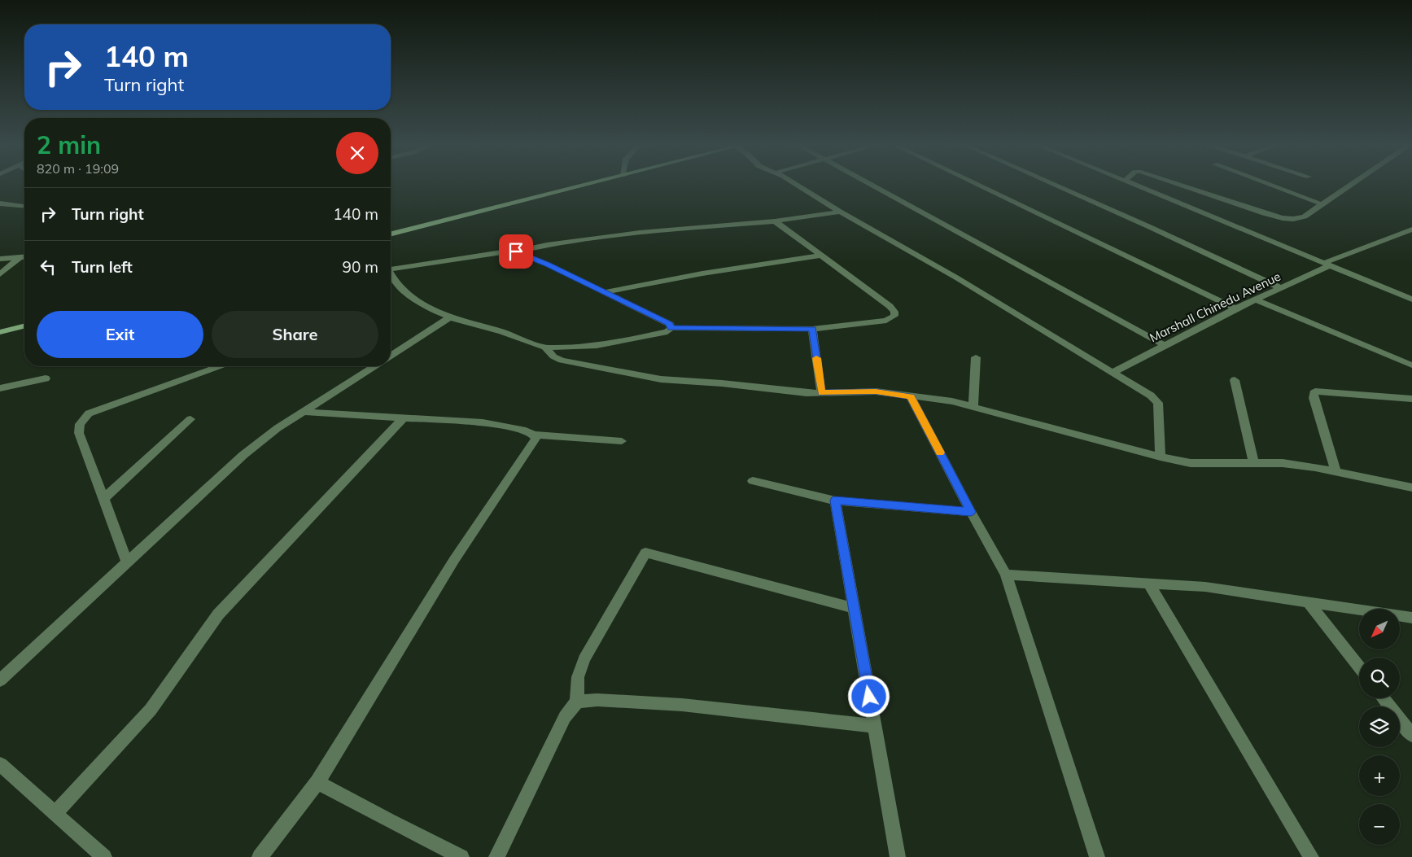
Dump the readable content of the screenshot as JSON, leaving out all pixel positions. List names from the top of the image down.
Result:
{
  "streets": {
    "street": ["Marshall Chinedu Avenue"]
  },
  "north": "bottom left",
  "page": {
    "turn": ["140 m", "Turn right"],
    "heading": ["2 min", "820 m · 19:09"],
    "list": [
      {
        "name": "Turn right",
        "value": "140 m"
      },
      {
        "name": "Turn left",
        "value": "90 m"
      }
    ],
    "buttons": ["Exit", "Share"],
    "map_buttons": ["+", "−"]
  }
}
